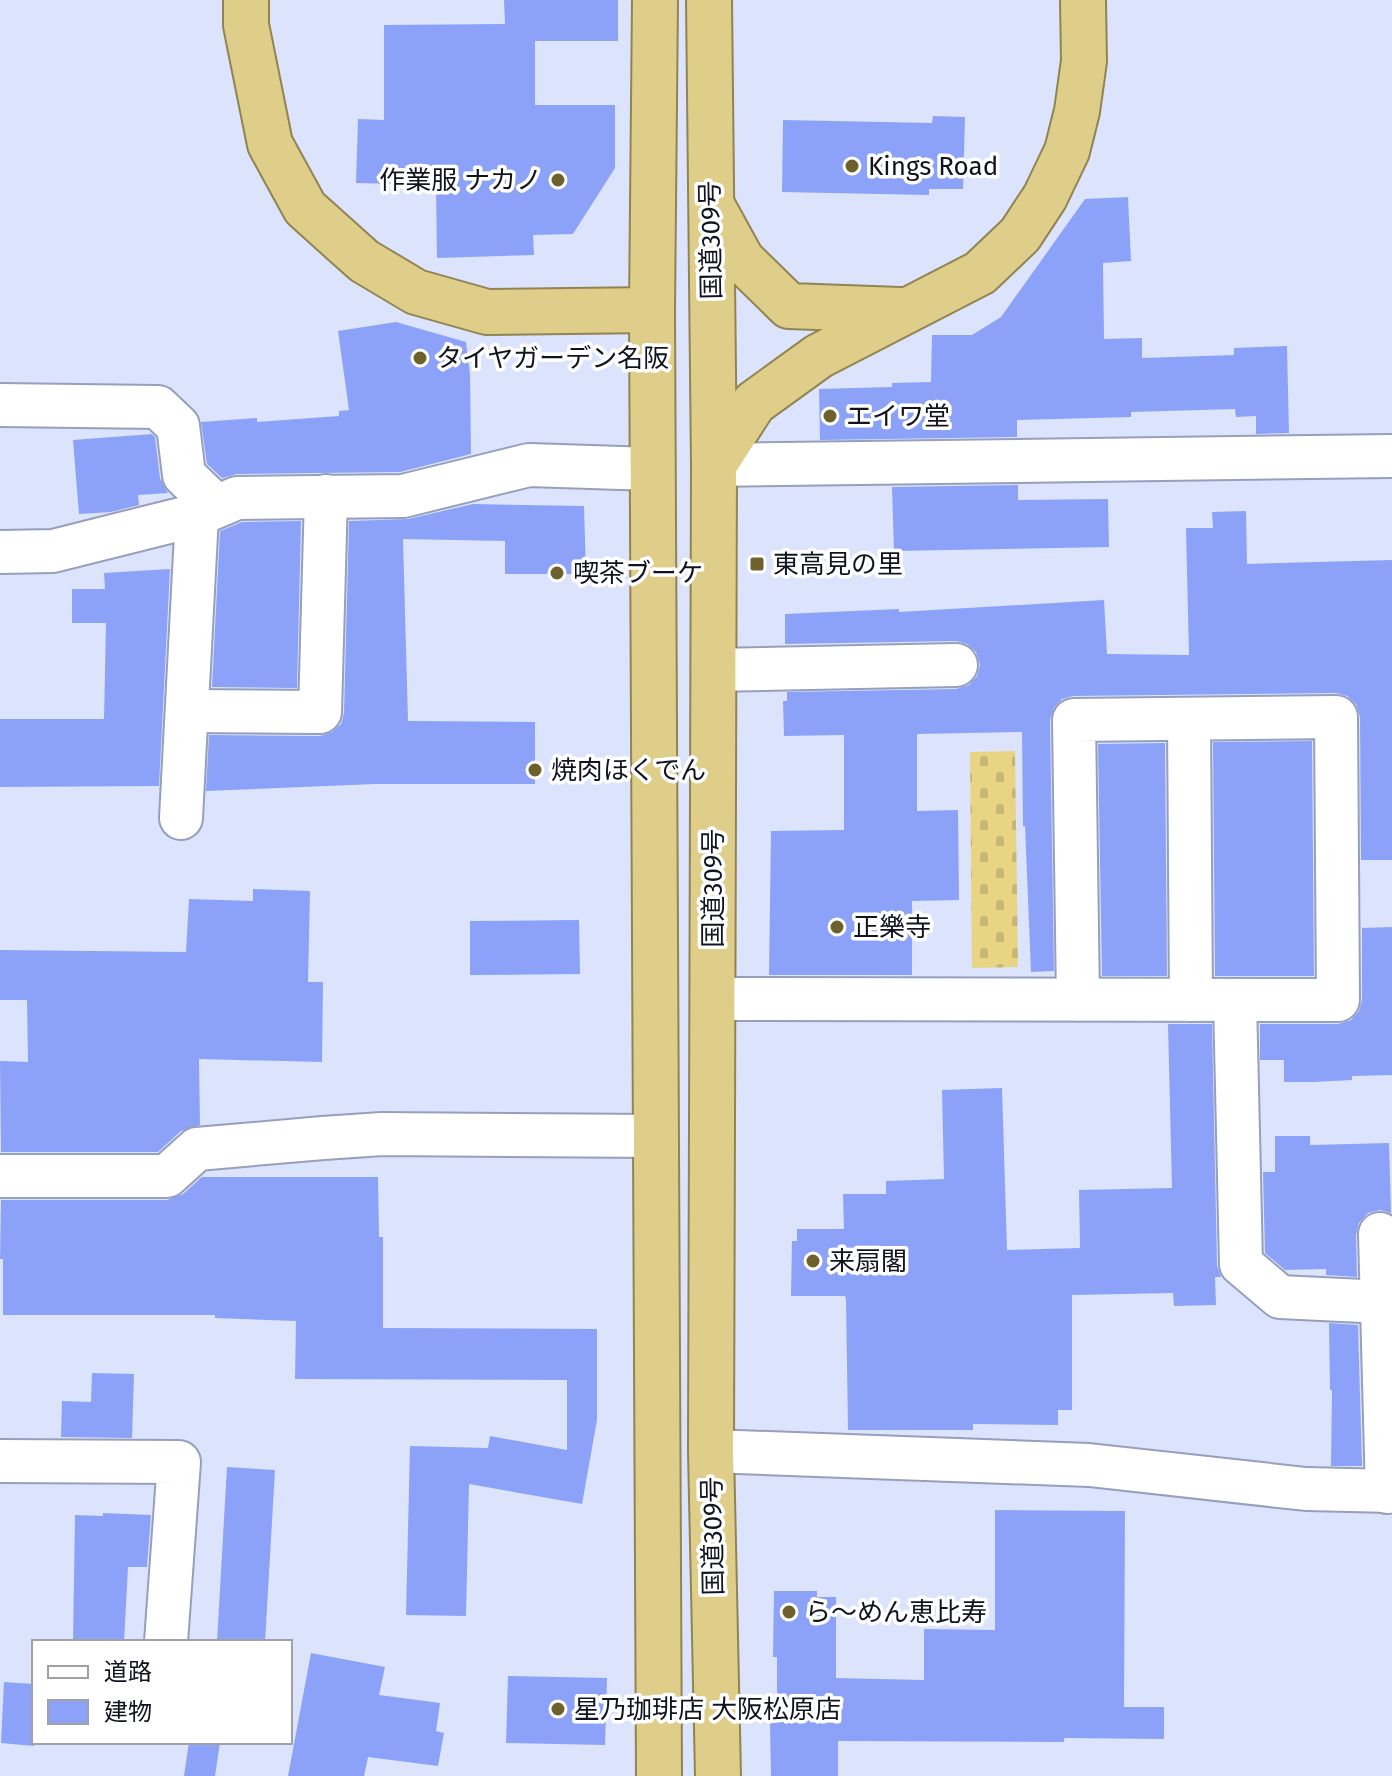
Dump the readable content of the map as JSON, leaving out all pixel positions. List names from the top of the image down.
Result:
{
  "streets": {
    "highway": ["国道309号"]
  },
  "places": {
    "other": [
      "Kings Road",
      "作業服 ナカノ",
      "タイヤガーデン名阪",
      "エイワ堂",
      "喫茶ブーケ",
      "焼肉ほくでん",
      "正樂寺",
      "来扇閣",
      "ら～めん恵比寿",
      "星乃珈琲店 大阪松原店"
    ],
    "transit": ["東高見の里"]
  },
  "legend": ["道路", "建物"]
}
